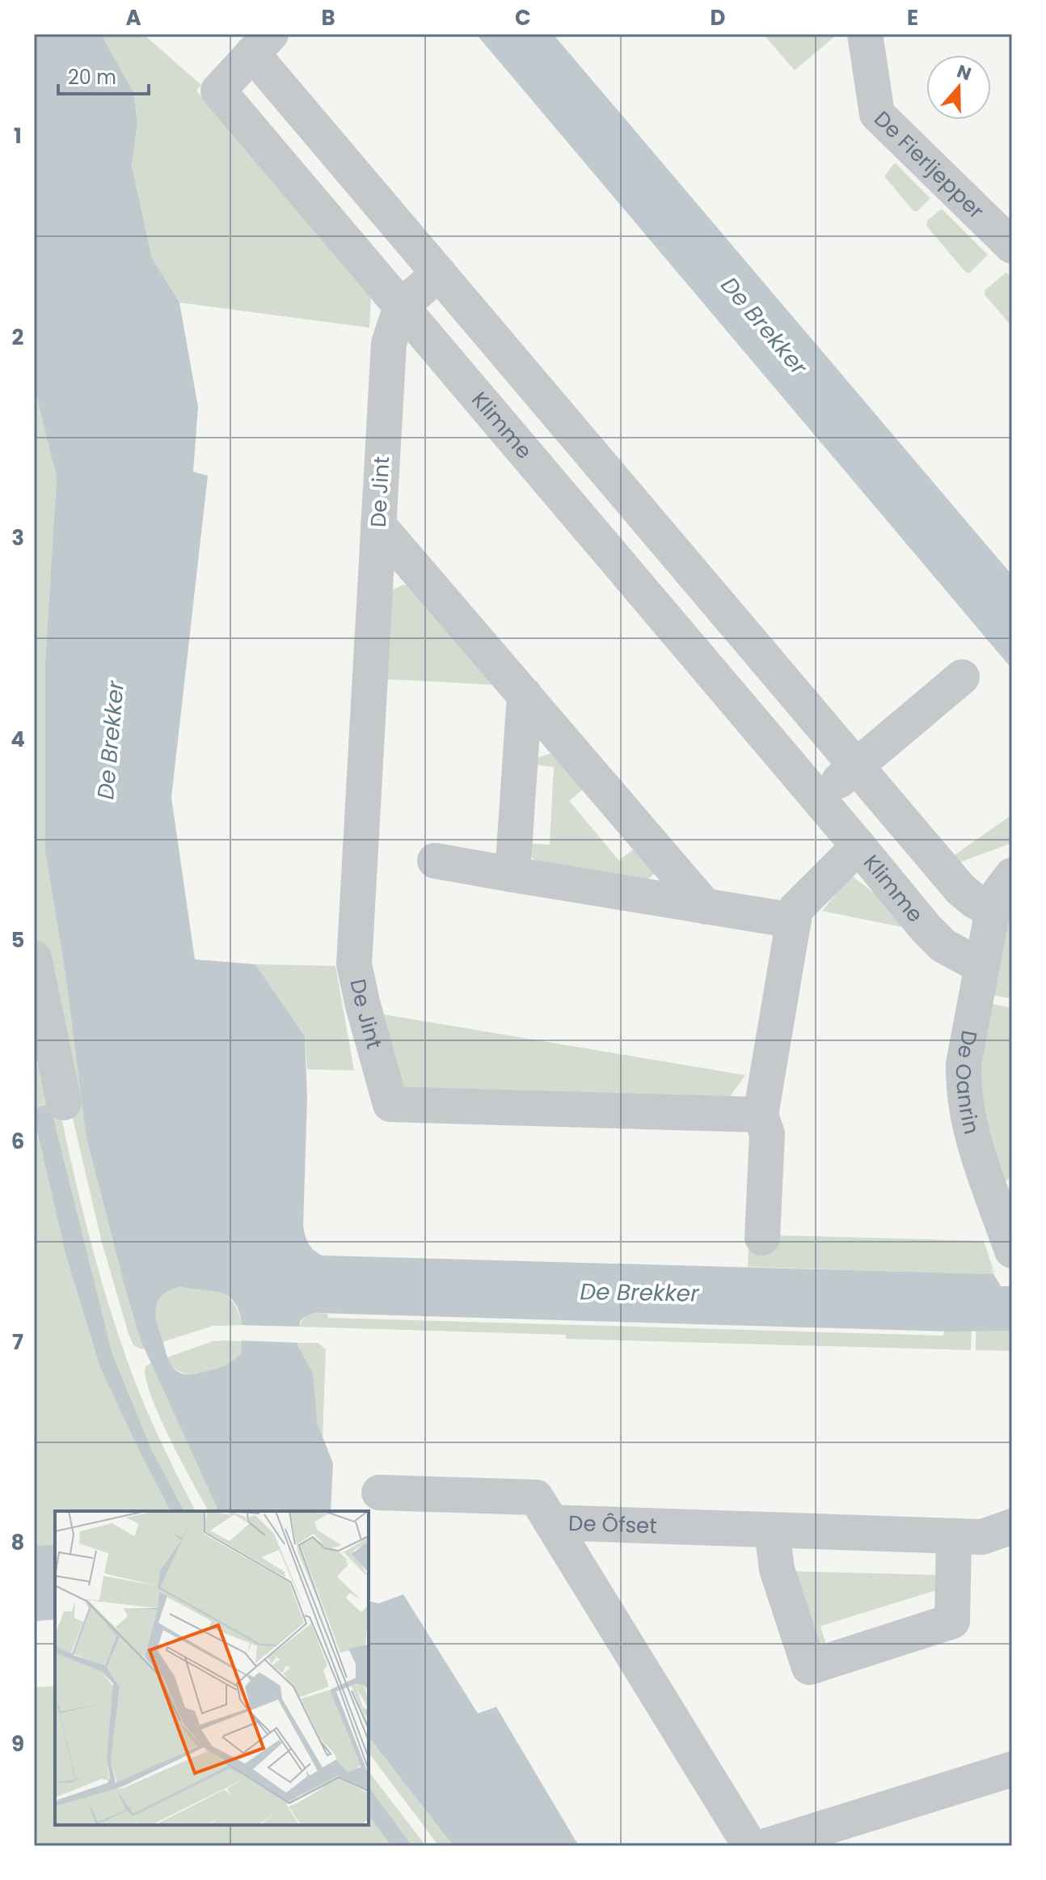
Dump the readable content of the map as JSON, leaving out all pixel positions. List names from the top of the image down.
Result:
{
  "streets": {
    "street": [
      "De Fierljepper",
      "Klimme",
      "De Jint",
      "De Oanrin",
      "De Ôfset"
    ]
  },
  "crossings": [
    ["Klimme", "De Jint"],
    ["Klimme", "De Oanrin"]
  ],
  "water": ["De Brekker"],
  "scale_bar": "20 m",
  "north": "top",
  "grid": {
    "columns": [
      "A",
      "B",
      "C",
      "D",
      "E"
    ],
    "rows": [
      "1",
      "2",
      "3",
      "4",
      "5",
      "6",
      "7",
      "8",
      "9"
    ]
  }
}
